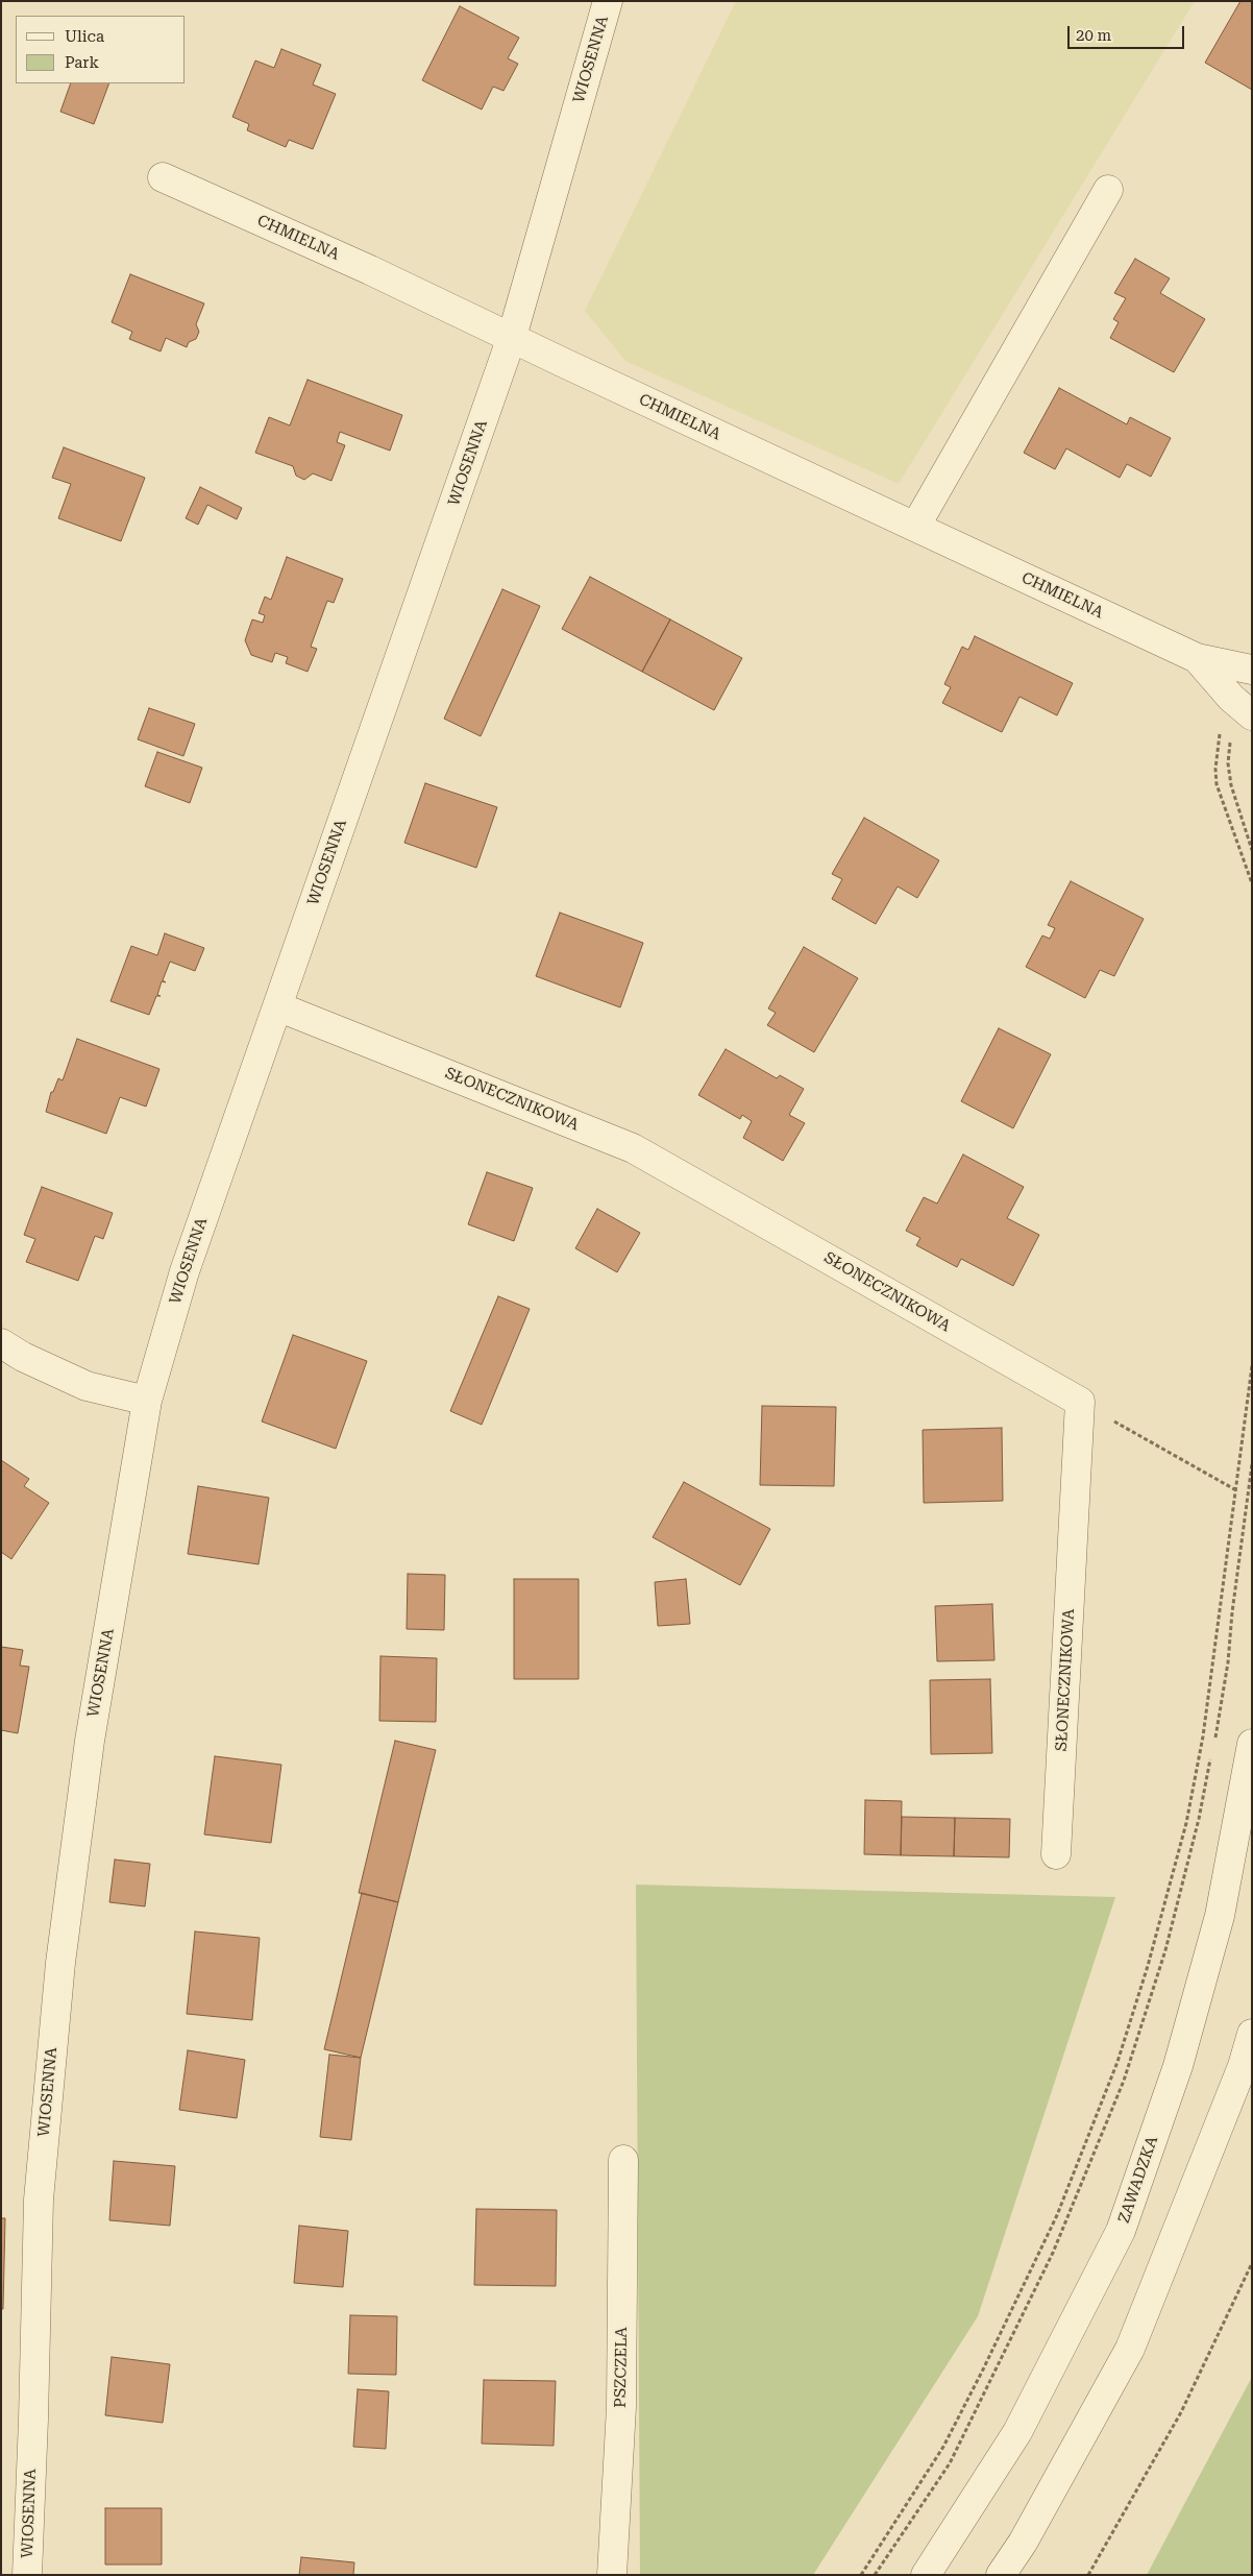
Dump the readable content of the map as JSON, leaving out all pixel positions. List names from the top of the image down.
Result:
{
  "streets": {
    "street": [
      "WIOSENNA",
      "CHMIELNA",
      "SŁONECZNIKOWA",
      "ZAWADZKA",
      "PSZCZELA"
    ]
  },
  "crossings": [
    ["WIOSENNA", "CHMIELNA"],
    ["WIOSENNA", "SŁONECZNIKOWA"]
  ],
  "legend": ["Ulica", "Park"],
  "scale_bar": "20 m"
}
